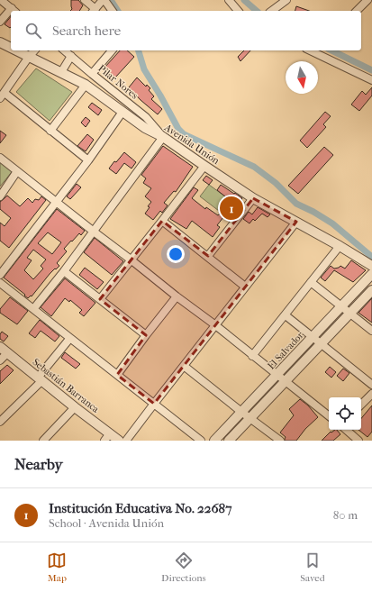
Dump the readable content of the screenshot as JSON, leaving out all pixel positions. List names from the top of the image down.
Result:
{
  "streets": {
    "street": [
      "Pilar Nores",
      "Avenida Unión",
      "El Salvador",
      "Sebastián Barranca"
    ]
  },
  "crossings": [
    ["Pilar Nores", "Avenida Unión"]
  ],
  "north": "bottom",
  "page": {
    "search": "Search here",
    "pins": "1",
    "heading": "Nearby",
    "list": [
      {
        "mark": "1",
        "name": "Institución Educativa No. 22687",
        "note": "School · Avenida Unión",
        "value": "80 m"
      }
    ],
    "nav": ["Map", "Directions", "Saved"]
  }
}
